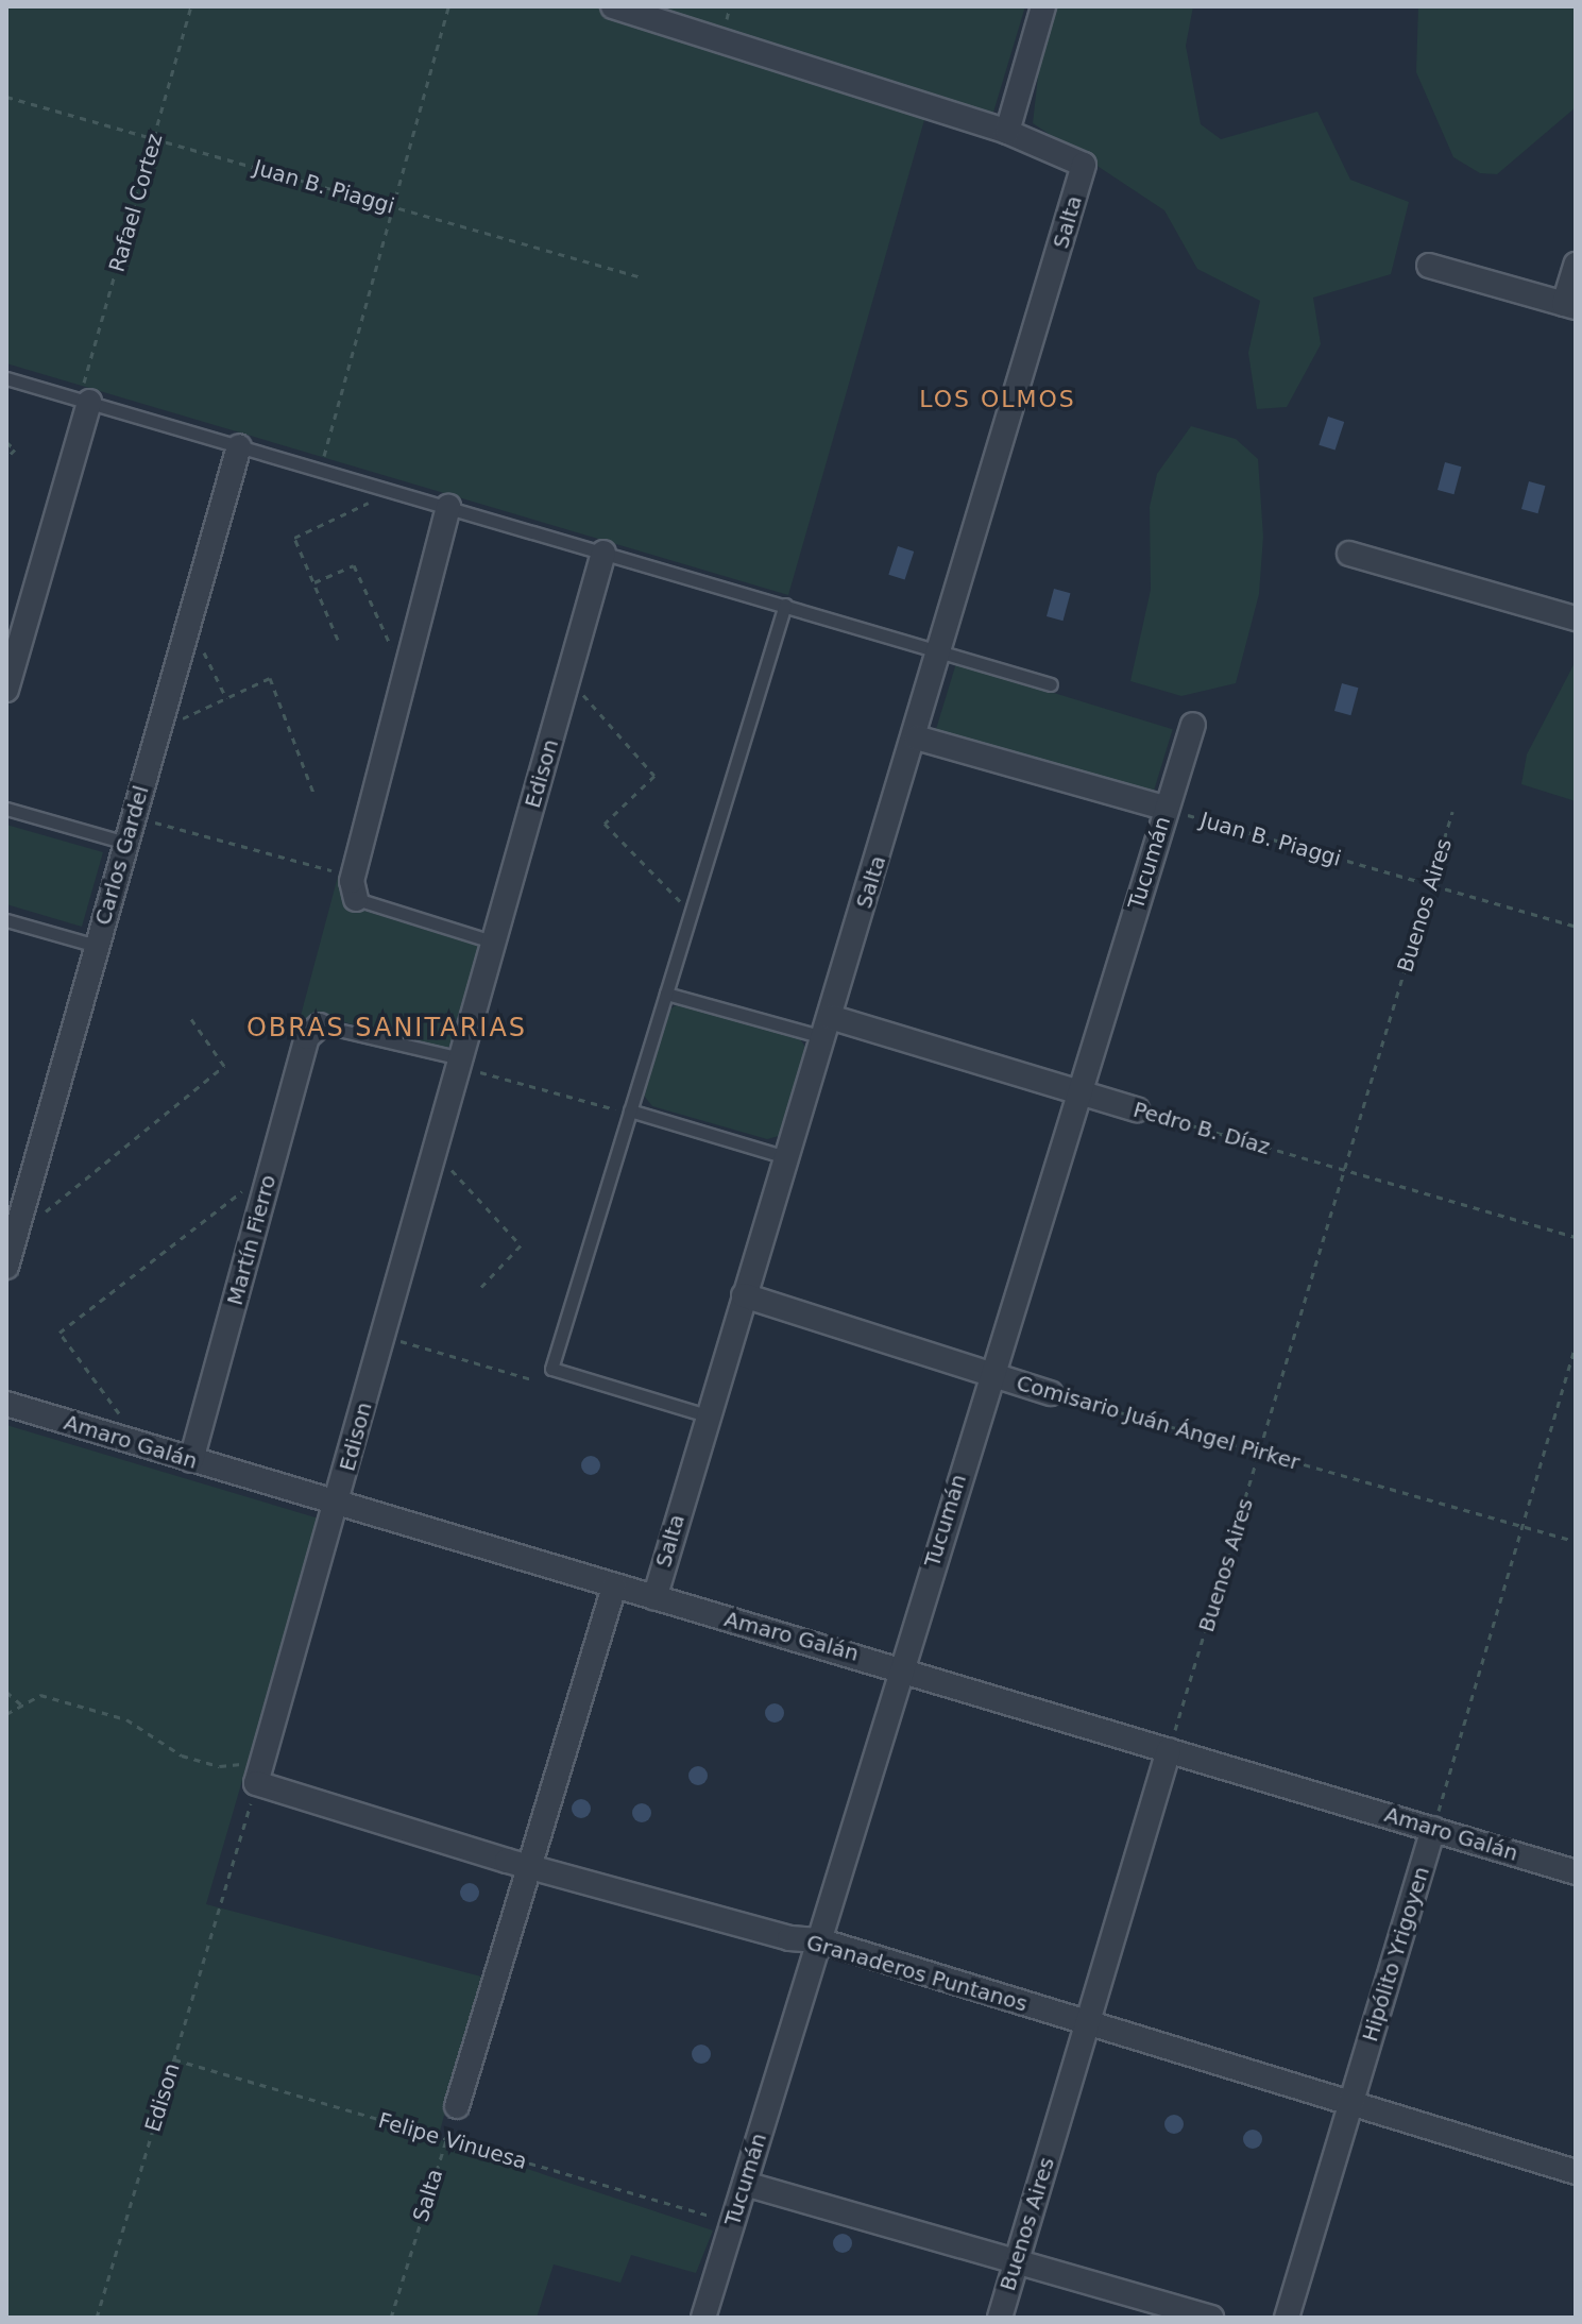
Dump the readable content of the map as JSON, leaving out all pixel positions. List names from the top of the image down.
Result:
{
  "streets": {
    "street": [
      "Salta",
      "Edison",
      "Carlos Gardel",
      "Tucumán",
      "Buenos Aires",
      "Pedro B. Díaz",
      "Martín Fierro",
      "Comisario Juán Ángel Pirker",
      "Amaro Galán",
      "Hipólito Yrigoyen",
      "Granaderos Puntanos"
    ],
    "path": ["Juan B. Piaggi", "Rafael Cortez", "Felipe Vinuesa"]
  },
  "crossings": [
    ["Juan B. Piaggi", "Rafael Cortez"],
    ["Juan B. Piaggi", "Tucumán"],
    ["Juan B. Piaggi", "Buenos Aires"],
    ["Salta", "Pedro B. Díaz"],
    ["Salta", "Comisario Juán Ángel Pirker"],
    ["Salta", "Amaro Galán"],
    ["Salta", "Felipe Vinuesa"],
    ["Edison", "Amaro Galán"],
    ["Edison", "Granaderos Puntanos"],
    ["Edison", "Felipe Vinuesa"],
    ["Tucumán", "Pedro B. Díaz"],
    ["Tucumán", "Comisario Juán Ángel Pirker"],
    ["Tucumán", "Amaro Galán"],
    ["Tucumán", "Granaderos Puntanos"],
    ["Tucumán", "Felipe Vinuesa"],
    ["Buenos Aires", "Pedro B. Díaz"],
    ["Buenos Aires", "Comisario Juán Ángel Pirker"],
    ["Buenos Aires", "Amaro Galán"],
    ["Buenos Aires", "Granaderos Puntanos"],
    ["Martín Fierro", "Amaro Galán"],
    ["Amaro Galán", "Hipólito Yrigoyen"],
    ["Hipólito Yrigoyen", "Granaderos Puntanos"]
  ],
  "districts": ["LOS OLMOS", "OBRAS SANITARIAS"]
}
